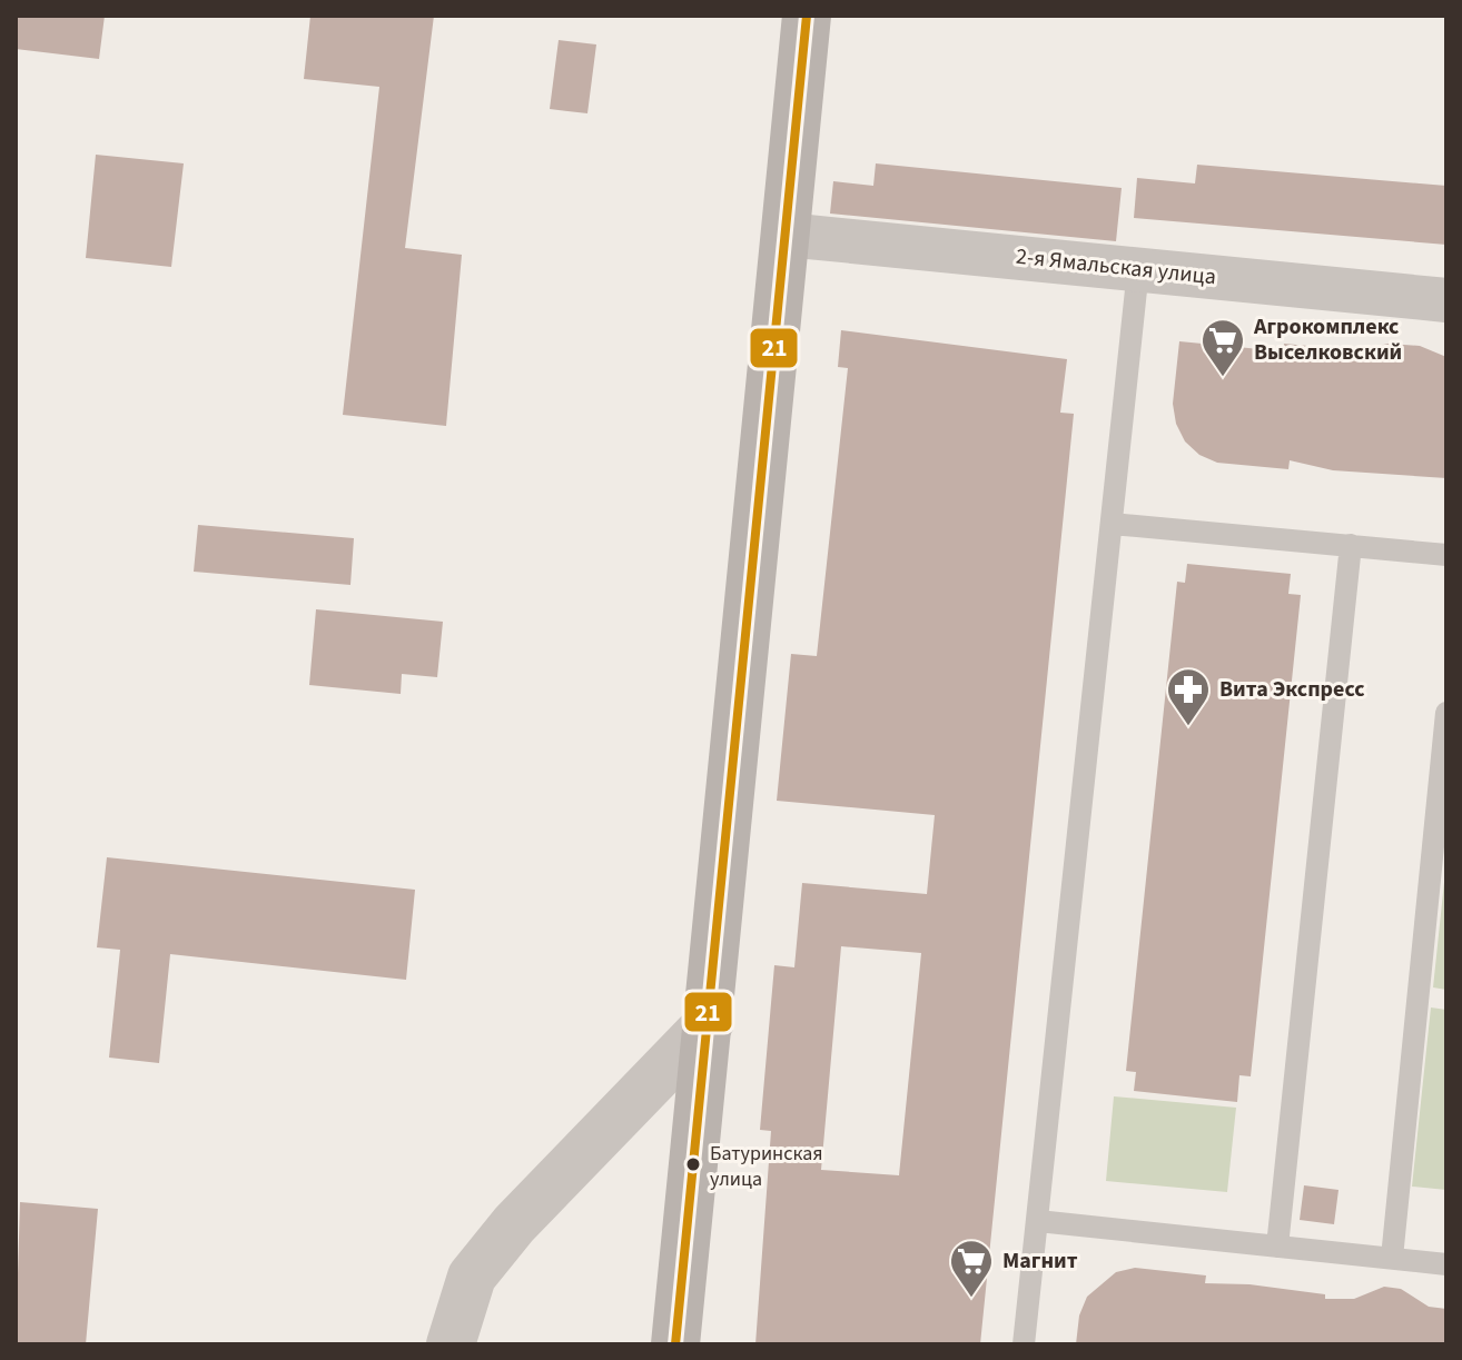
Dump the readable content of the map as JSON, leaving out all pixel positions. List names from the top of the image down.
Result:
{
  "streets": {
    "street": ["2-я Ямальская улица"]
  },
  "places": {
    "supermarket": ["Агрокомплекс Выселковский", "Магнит"],
    "pharmacy": ["Вита Экспресс"],
    "other": ["Батуринская улица"]
  },
  "lines": ["transit line 21"]
}
